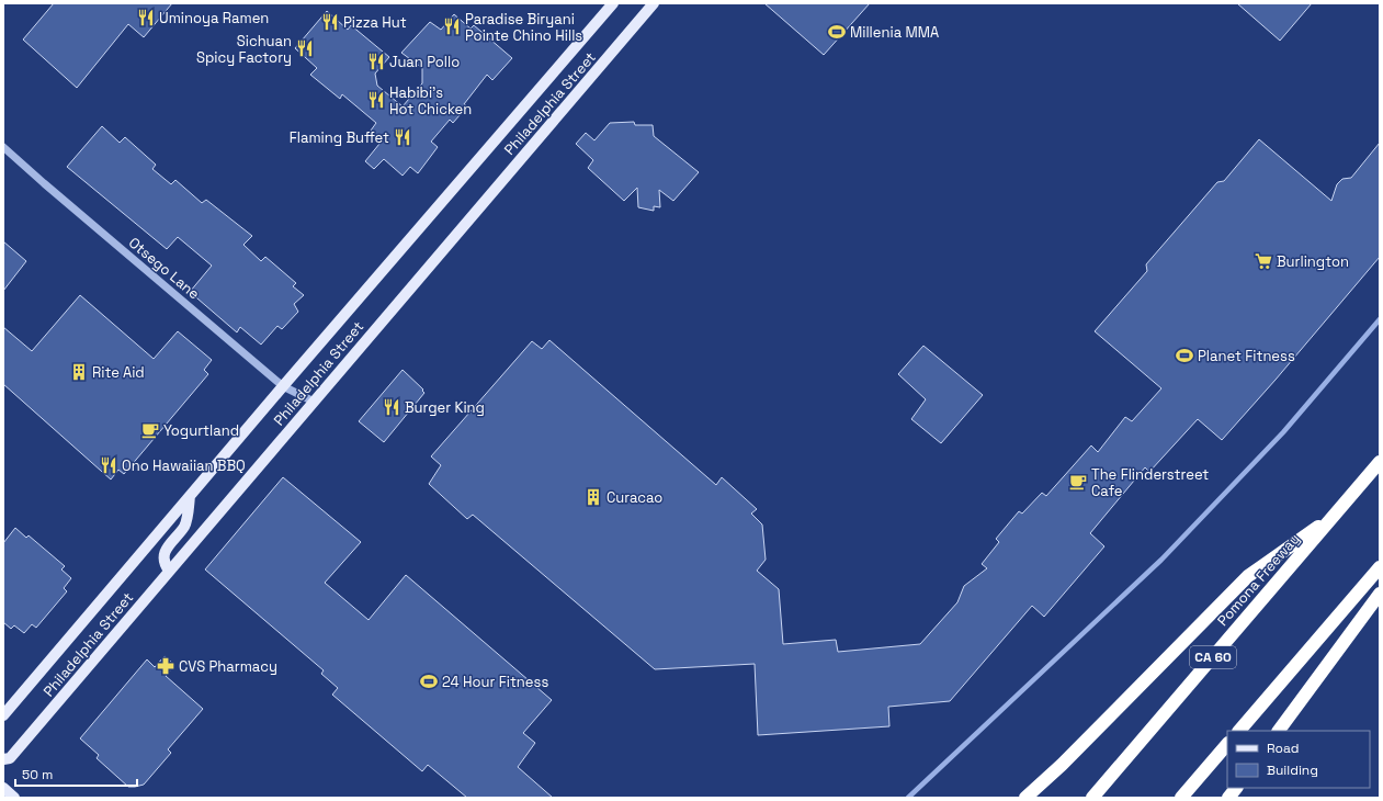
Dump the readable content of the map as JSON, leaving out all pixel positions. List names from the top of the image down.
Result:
{
  "streets": {
    "highway": ["Pomona Freeway", "CA 60"],
    "main road": ["Philadelphia Street"],
    "street": ["Otsego Lane"]
  },
  "crossings": [
    ["Philadelphia Street", "Otsego Lane"]
  ],
  "places": {
    "restaurant": [
      "Uminoya Ramen",
      "Pizza Hut",
      "Paradise Biryani Pointe Chino Hills",
      "Sichuan Spicy Factory",
      "Juan Pollo",
      "Habibi's Hot Chicken",
      "Flaming Buffet",
      "Burger King",
      "Ono Hawaiian BBQ"
    ],
    "sports": ["Millenia MMA", "Planet Fitness", "24 Hour Fitness"],
    "supermarket": ["Burlington"],
    "building": ["Rite Aid", "Curacao"],
    "cafe": ["Yogurtland", "The Flinderstreet Cafe"],
    "pharmacy": ["CVS Pharmacy"]
  },
  "legend": ["Road", "Building"],
  "scale_bar": "50 m"
}
